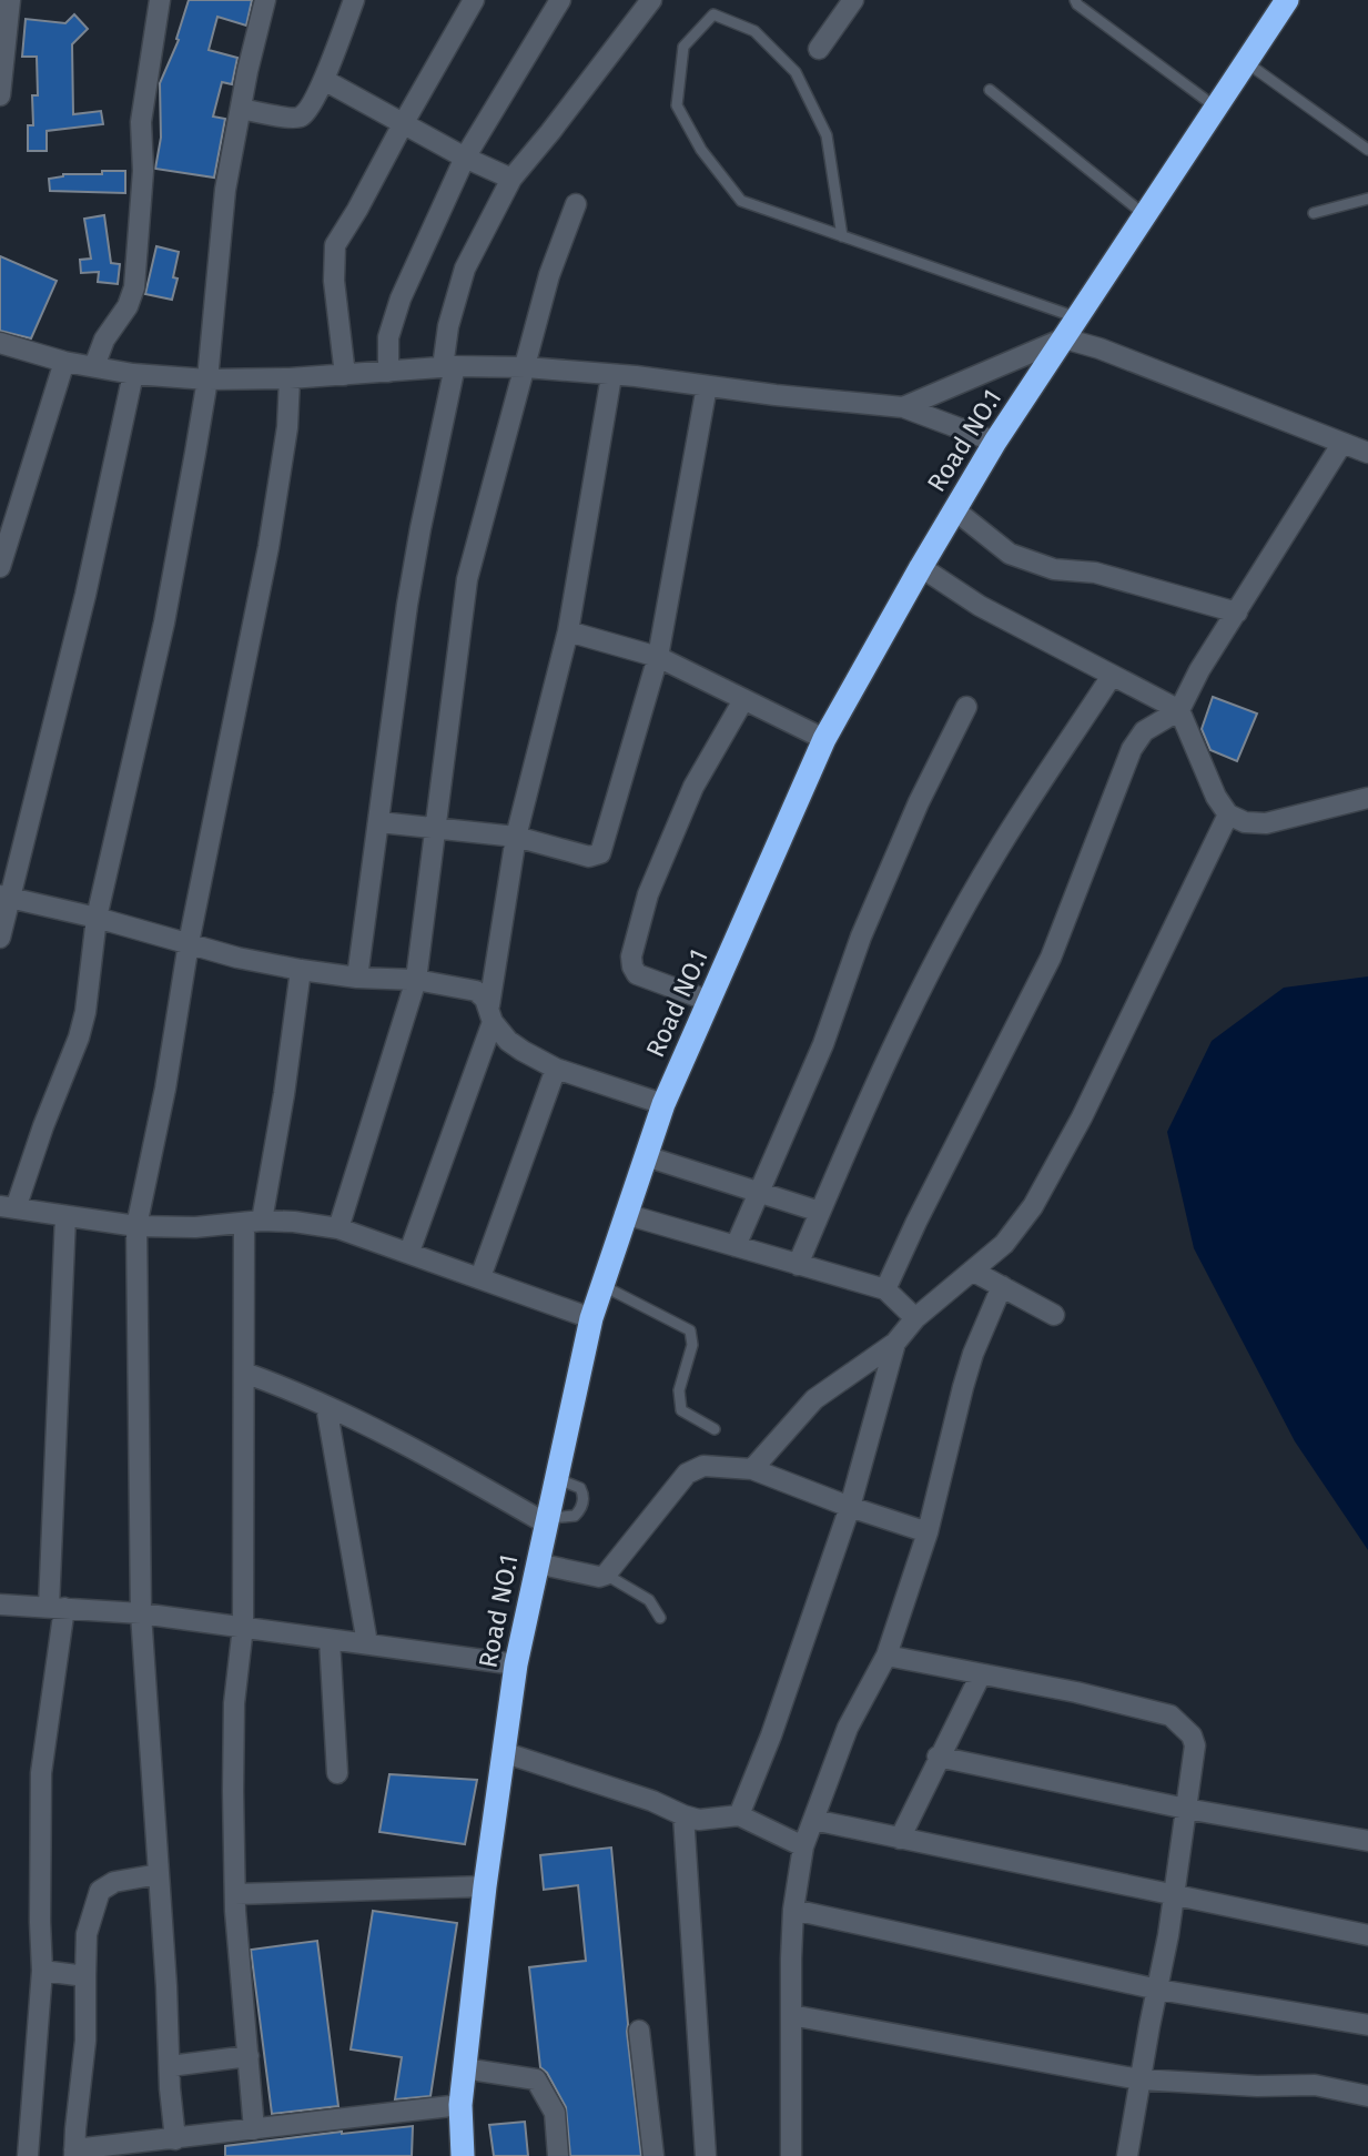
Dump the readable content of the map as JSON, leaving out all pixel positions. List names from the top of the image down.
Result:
{
  "streets": {
    "highway": ["Road NO.1"]
  }
}
